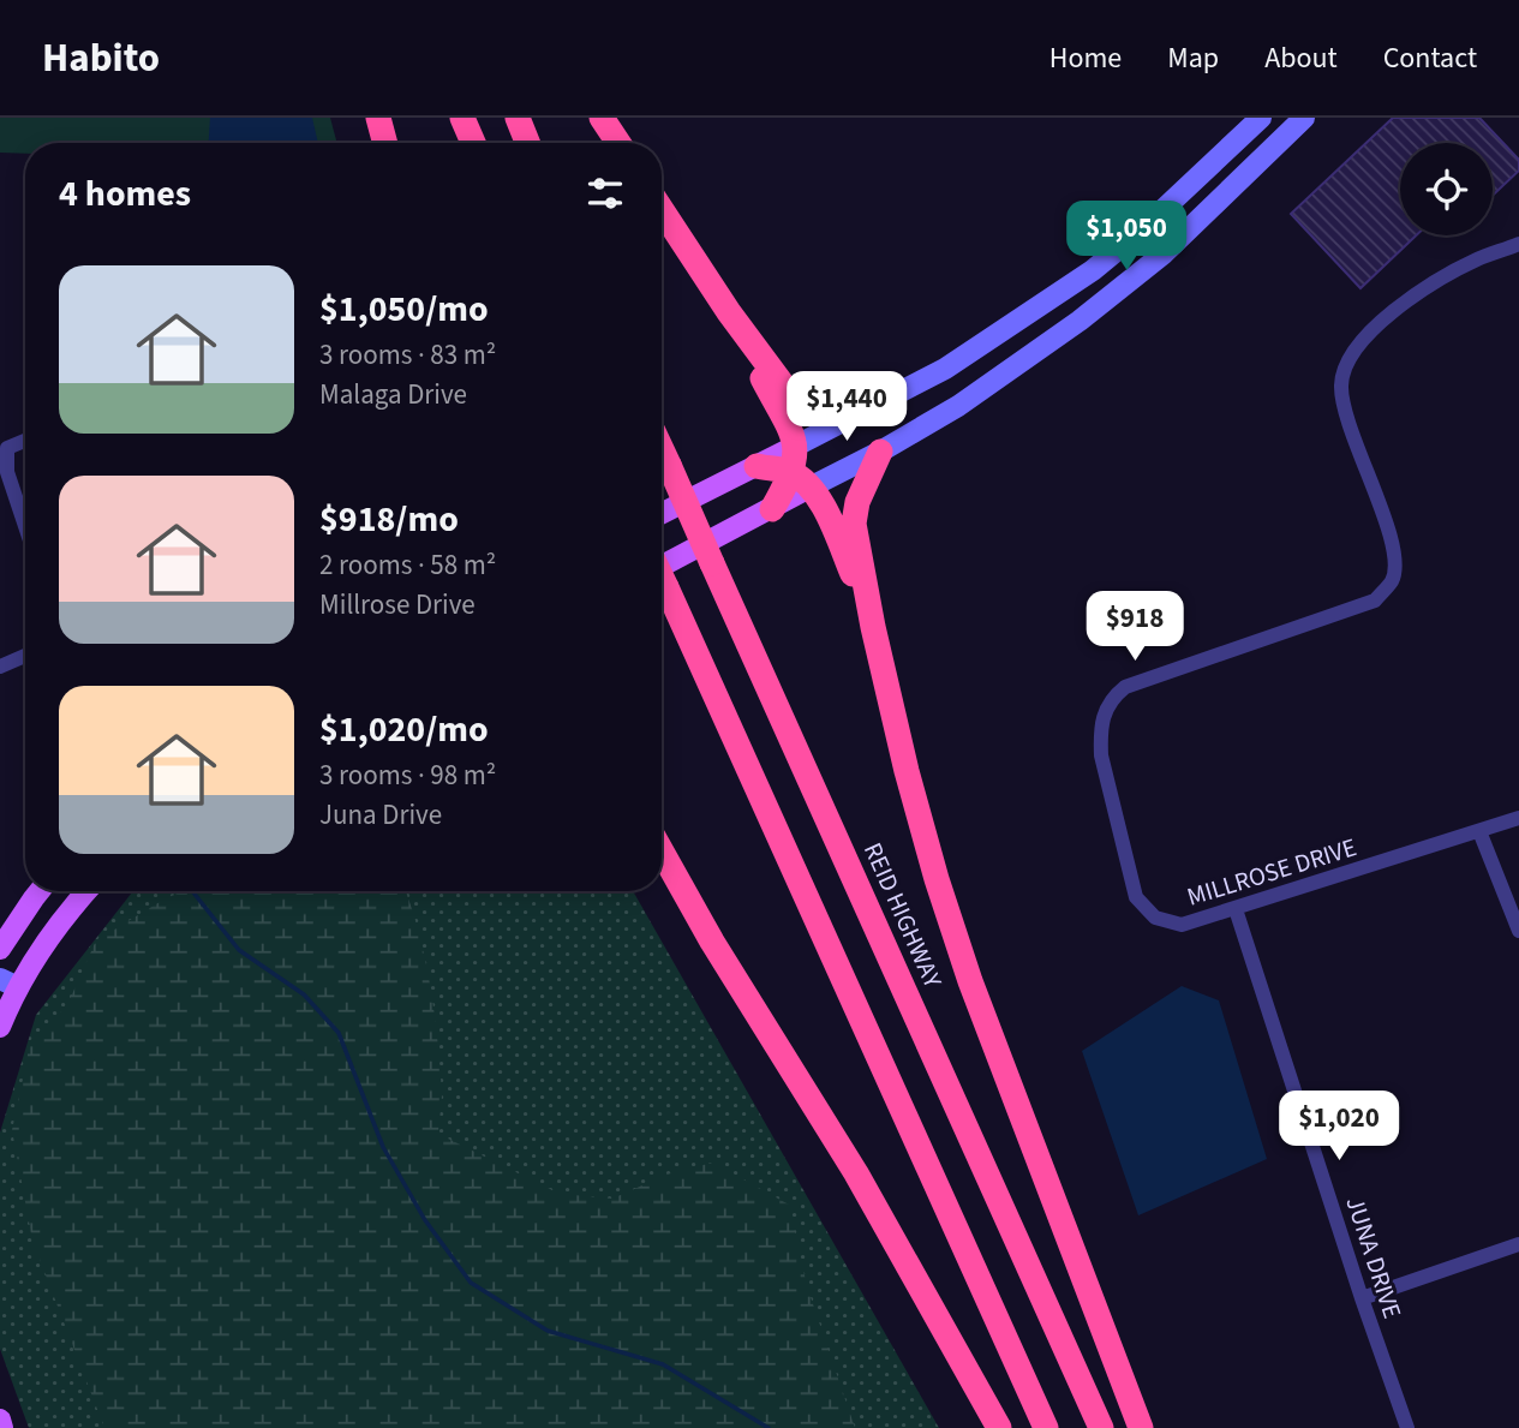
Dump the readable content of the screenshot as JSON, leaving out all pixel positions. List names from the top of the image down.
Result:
{
  "streets": {
    "highway": ["REID HIGHWAY"],
    "street": ["MILLROSE DRIVE", "JUNA DRIVE"]
  },
  "crossings": [
    ["MILLROSE DRIVE", "JUNA DRIVE"]
  ],
  "page": {
    "header": "Habito",
    "nav": [
      "Home",
      "Map",
      "About",
      "Contact"
    ],
    "heading": "4 homes",
    "price": [
      "$1,050",
      "$1,440",
      "$918",
      "$1,020"
    ],
    "list": [
      {
        "name": "$1,050/mo",
        "note": "3 rooms · 83 m² · Malaga Drive"
      },
      {
        "name": "$918/mo",
        "note": "2 rooms · 58 m² · Millrose Drive"
      },
      {
        "name": "$1,020/mo",
        "note": "3 rooms · 98 m² · Juna Drive"
      }
    ]
  }
}
